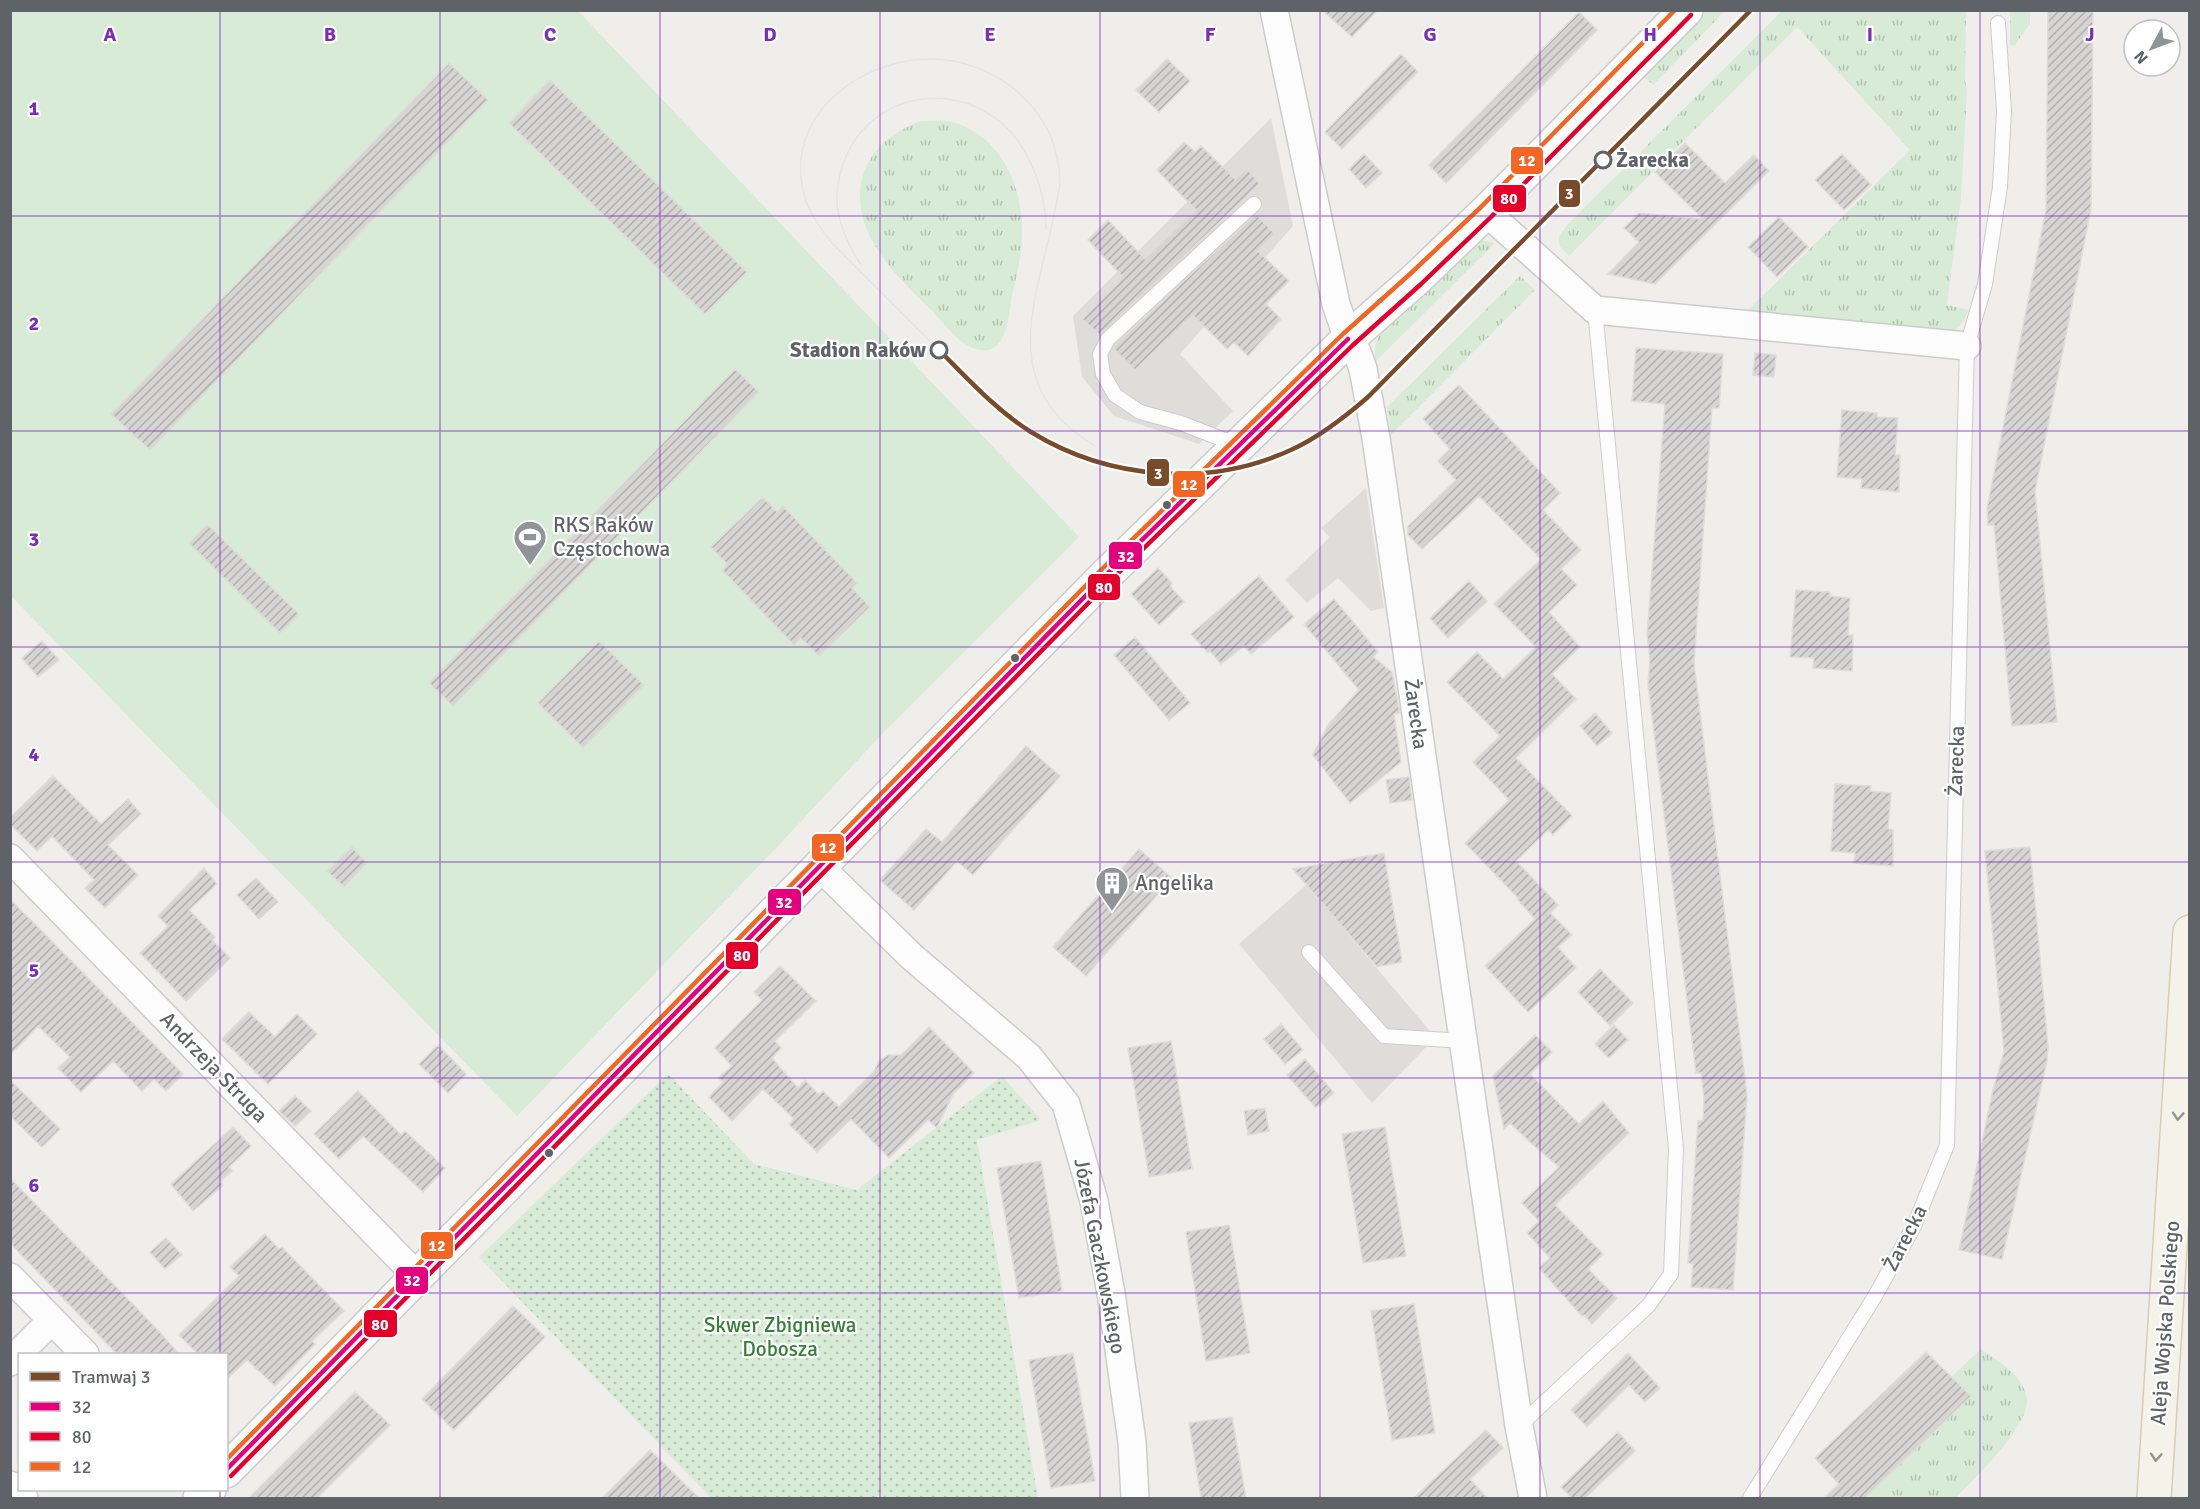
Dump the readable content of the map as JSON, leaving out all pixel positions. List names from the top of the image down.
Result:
{
  "streets": {
    "main road": ["Aleja Wojska Polskiego"],
    "street": ["Żarecka", "Andrzeja Struga", "Józefa Gaczkowskiego"]
  },
  "one_way": ["Aleja Wojska Polskiego"],
  "parks": ["Skwer Zbigniewa Dobosza"],
  "places": {
    "other": ["Żarecka", "Stadion Raków"],
    "sports": ["RKS Raków Częstochowa"],
    "building": ["Angelika"]
  },
  "lines": [
    "tram line 3",
    "transit line 12",
    "transit line 80",
    "transit line 32"
  ],
  "legend": [
    "Tramwaj 3",
    "32",
    "80",
    "12"
  ],
  "north": "bottom left",
  "grid": {
    "columns": [
      "A",
      "B",
      "C",
      "D",
      "E",
      "F",
      "G",
      "H",
      "I",
      "J"
    ],
    "rows": [
      "1",
      "2",
      "3",
      "4",
      "5",
      "6"
    ]
  }
}
